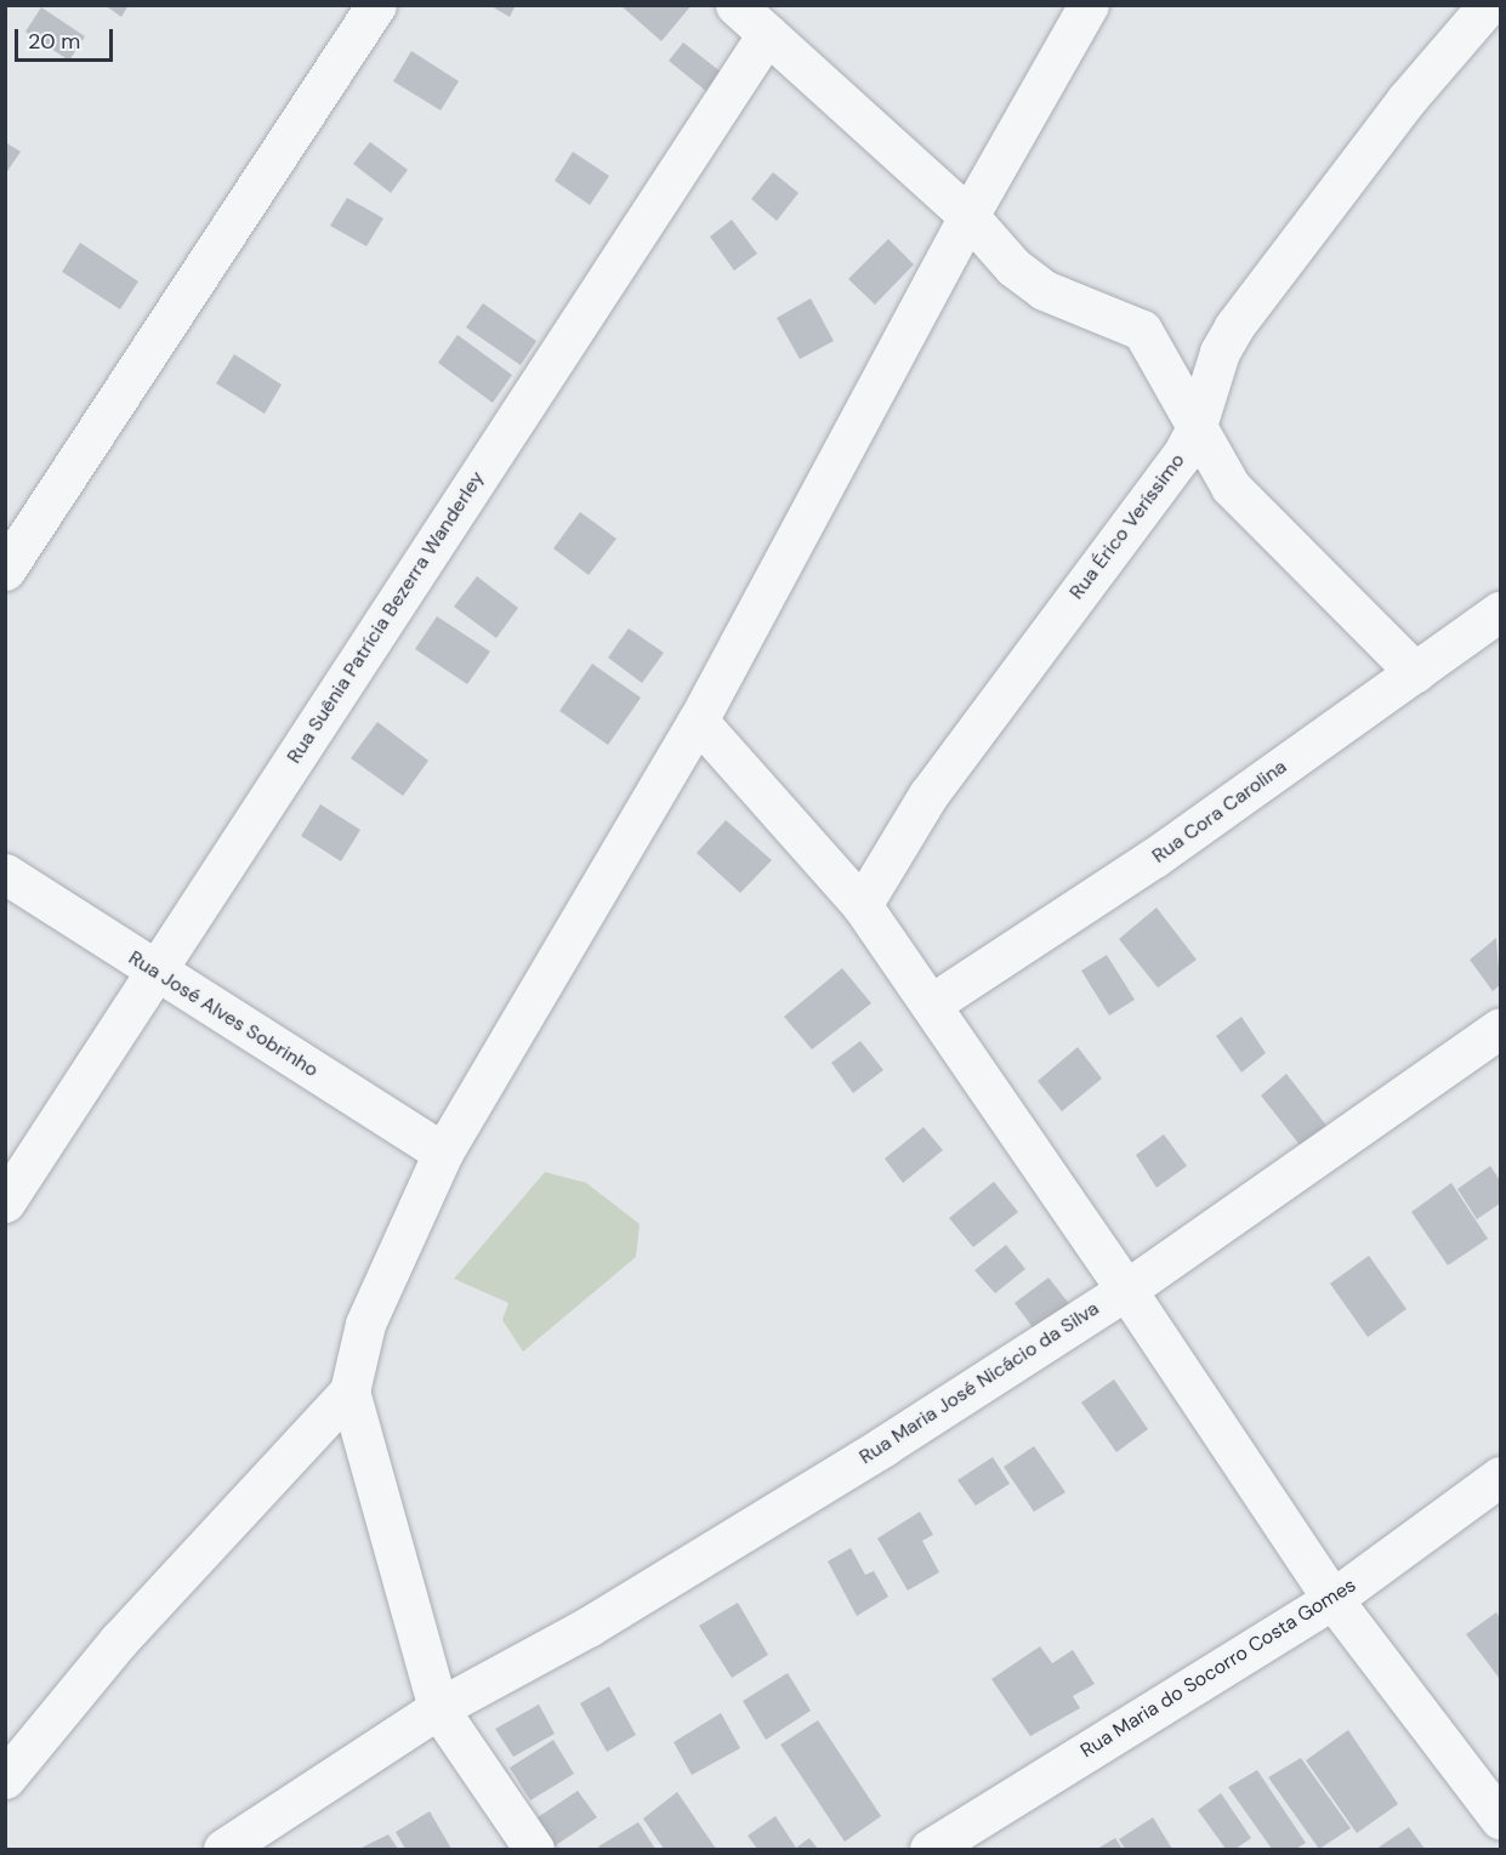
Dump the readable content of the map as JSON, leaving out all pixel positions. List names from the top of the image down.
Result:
{
  "streets": {
    "street": [
      "Rua Érico Veríssimo",
      "Rua Suênia Patrícia Bezerra Wanderley",
      "Rua Cora Carolina",
      "Rua José Alves Sobrinho",
      "Rua Maria José Nicácio da Silva",
      "Rua Maria do Socorro Costa Gomes"
    ]
  },
  "crossings": [
    ["Rua Suênia Patrícia Bezerra Wanderley", "Rua José Alves Sobrinho"]
  ],
  "scale_bar": "20 m"
}
